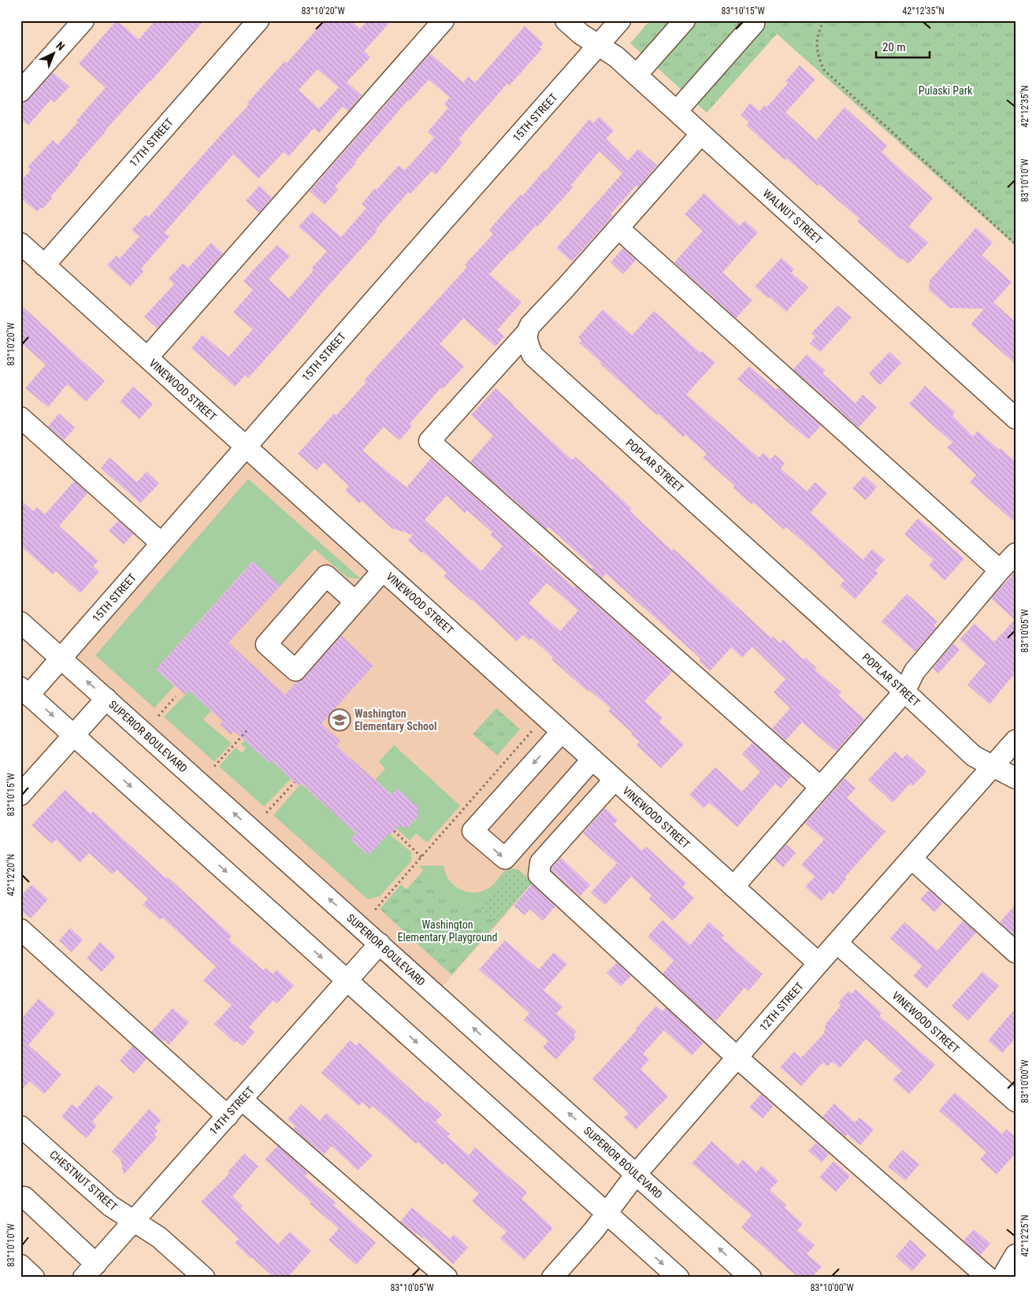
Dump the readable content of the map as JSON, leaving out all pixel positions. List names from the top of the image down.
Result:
{
  "streets": {
    "street": [
      "15TH STREET",
      "17TH STREET",
      "WALNUT STREET",
      "VINEWOOD STREET",
      "POPLAR STREET",
      "SUPERIOR BOULEVARD",
      "12TH STREET",
      "14TH STREET",
      "CHESTNUT STREET"
    ]
  },
  "crossings": [
    ["15TH STREET", "WALNUT STREET"],
    ["15TH STREET", "VINEWOOD STREET"],
    ["15TH STREET", "SUPERIOR BOULEVARD"],
    ["17TH STREET", "VINEWOOD STREET"],
    ["VINEWOOD STREET", "12TH STREET"],
    ["POPLAR STREET", "12TH STREET"],
    ["SUPERIOR BOULEVARD", "12TH STREET"],
    ["SUPERIOR BOULEVARD", "14TH STREET"],
    ["14TH STREET", "CHESTNUT STREET"]
  ],
  "parks": ["Pulaski Park", "Washington Elementary Playground"],
  "places": {
    "school or university": ["Washington Elementary School"]
  },
  "scale_bar": "20 m",
  "north": "top right",
  "coordinates": [
    "83°10'20\"W",
    "83°10'15\"W",
    "42°12'35\"N",
    "83°10'10\"W",
    "83°10'05\"W",
    "42°12'20\"N",
    "83°10'00\"W",
    "42°12'25\"N"
  ]
}
